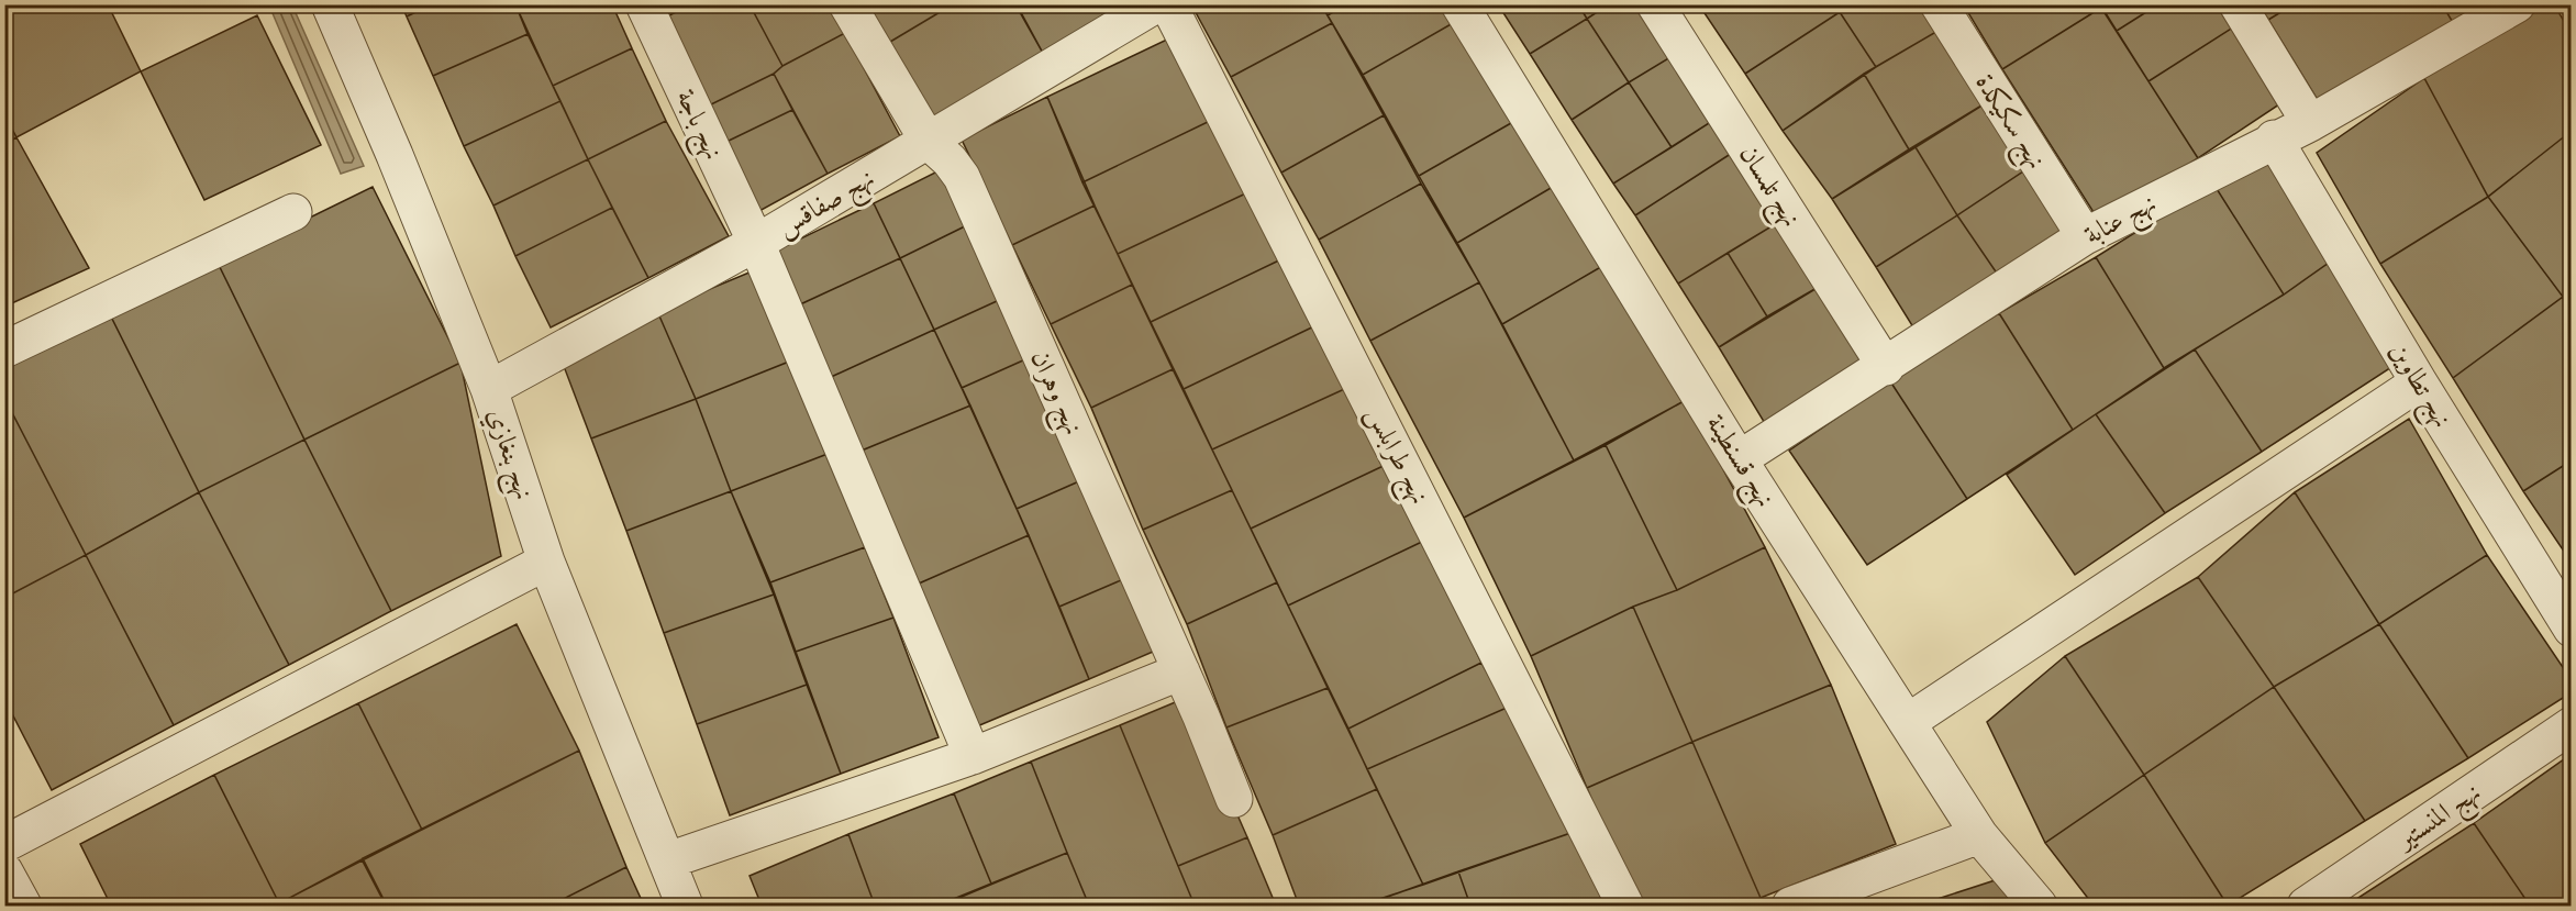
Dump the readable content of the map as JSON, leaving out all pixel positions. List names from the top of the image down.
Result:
{
  "streets": {
    "street": [
      "نهج سكيكدة",
      "نهج باجة",
      "نهج تلمسان",
      "نهج صفاقس",
      "نهج عنابة",
      "نهج تطاوين",
      "نهج وهران",
      "نهج بنغازي",
      "نهج طرابلس",
      "نهج قسنطينة",
      "نهج المنستير"
    ]
  },
  "crossings": [
    ["نهج سكيكدة", "نهج عنابة"],
    ["نهج باجة", "نهج صفاقس"],
    ["نهج تلمسان", "نهج عنابة"],
    ["نهج صفاقس", "نهج وهران"],
    ["نهج صفاقس", "نهج بنغازي"],
    ["نهج عنابة", "نهج تطاوين"],
    ["نهج عنابة", "نهج قسنطينة"]
  ]
}
